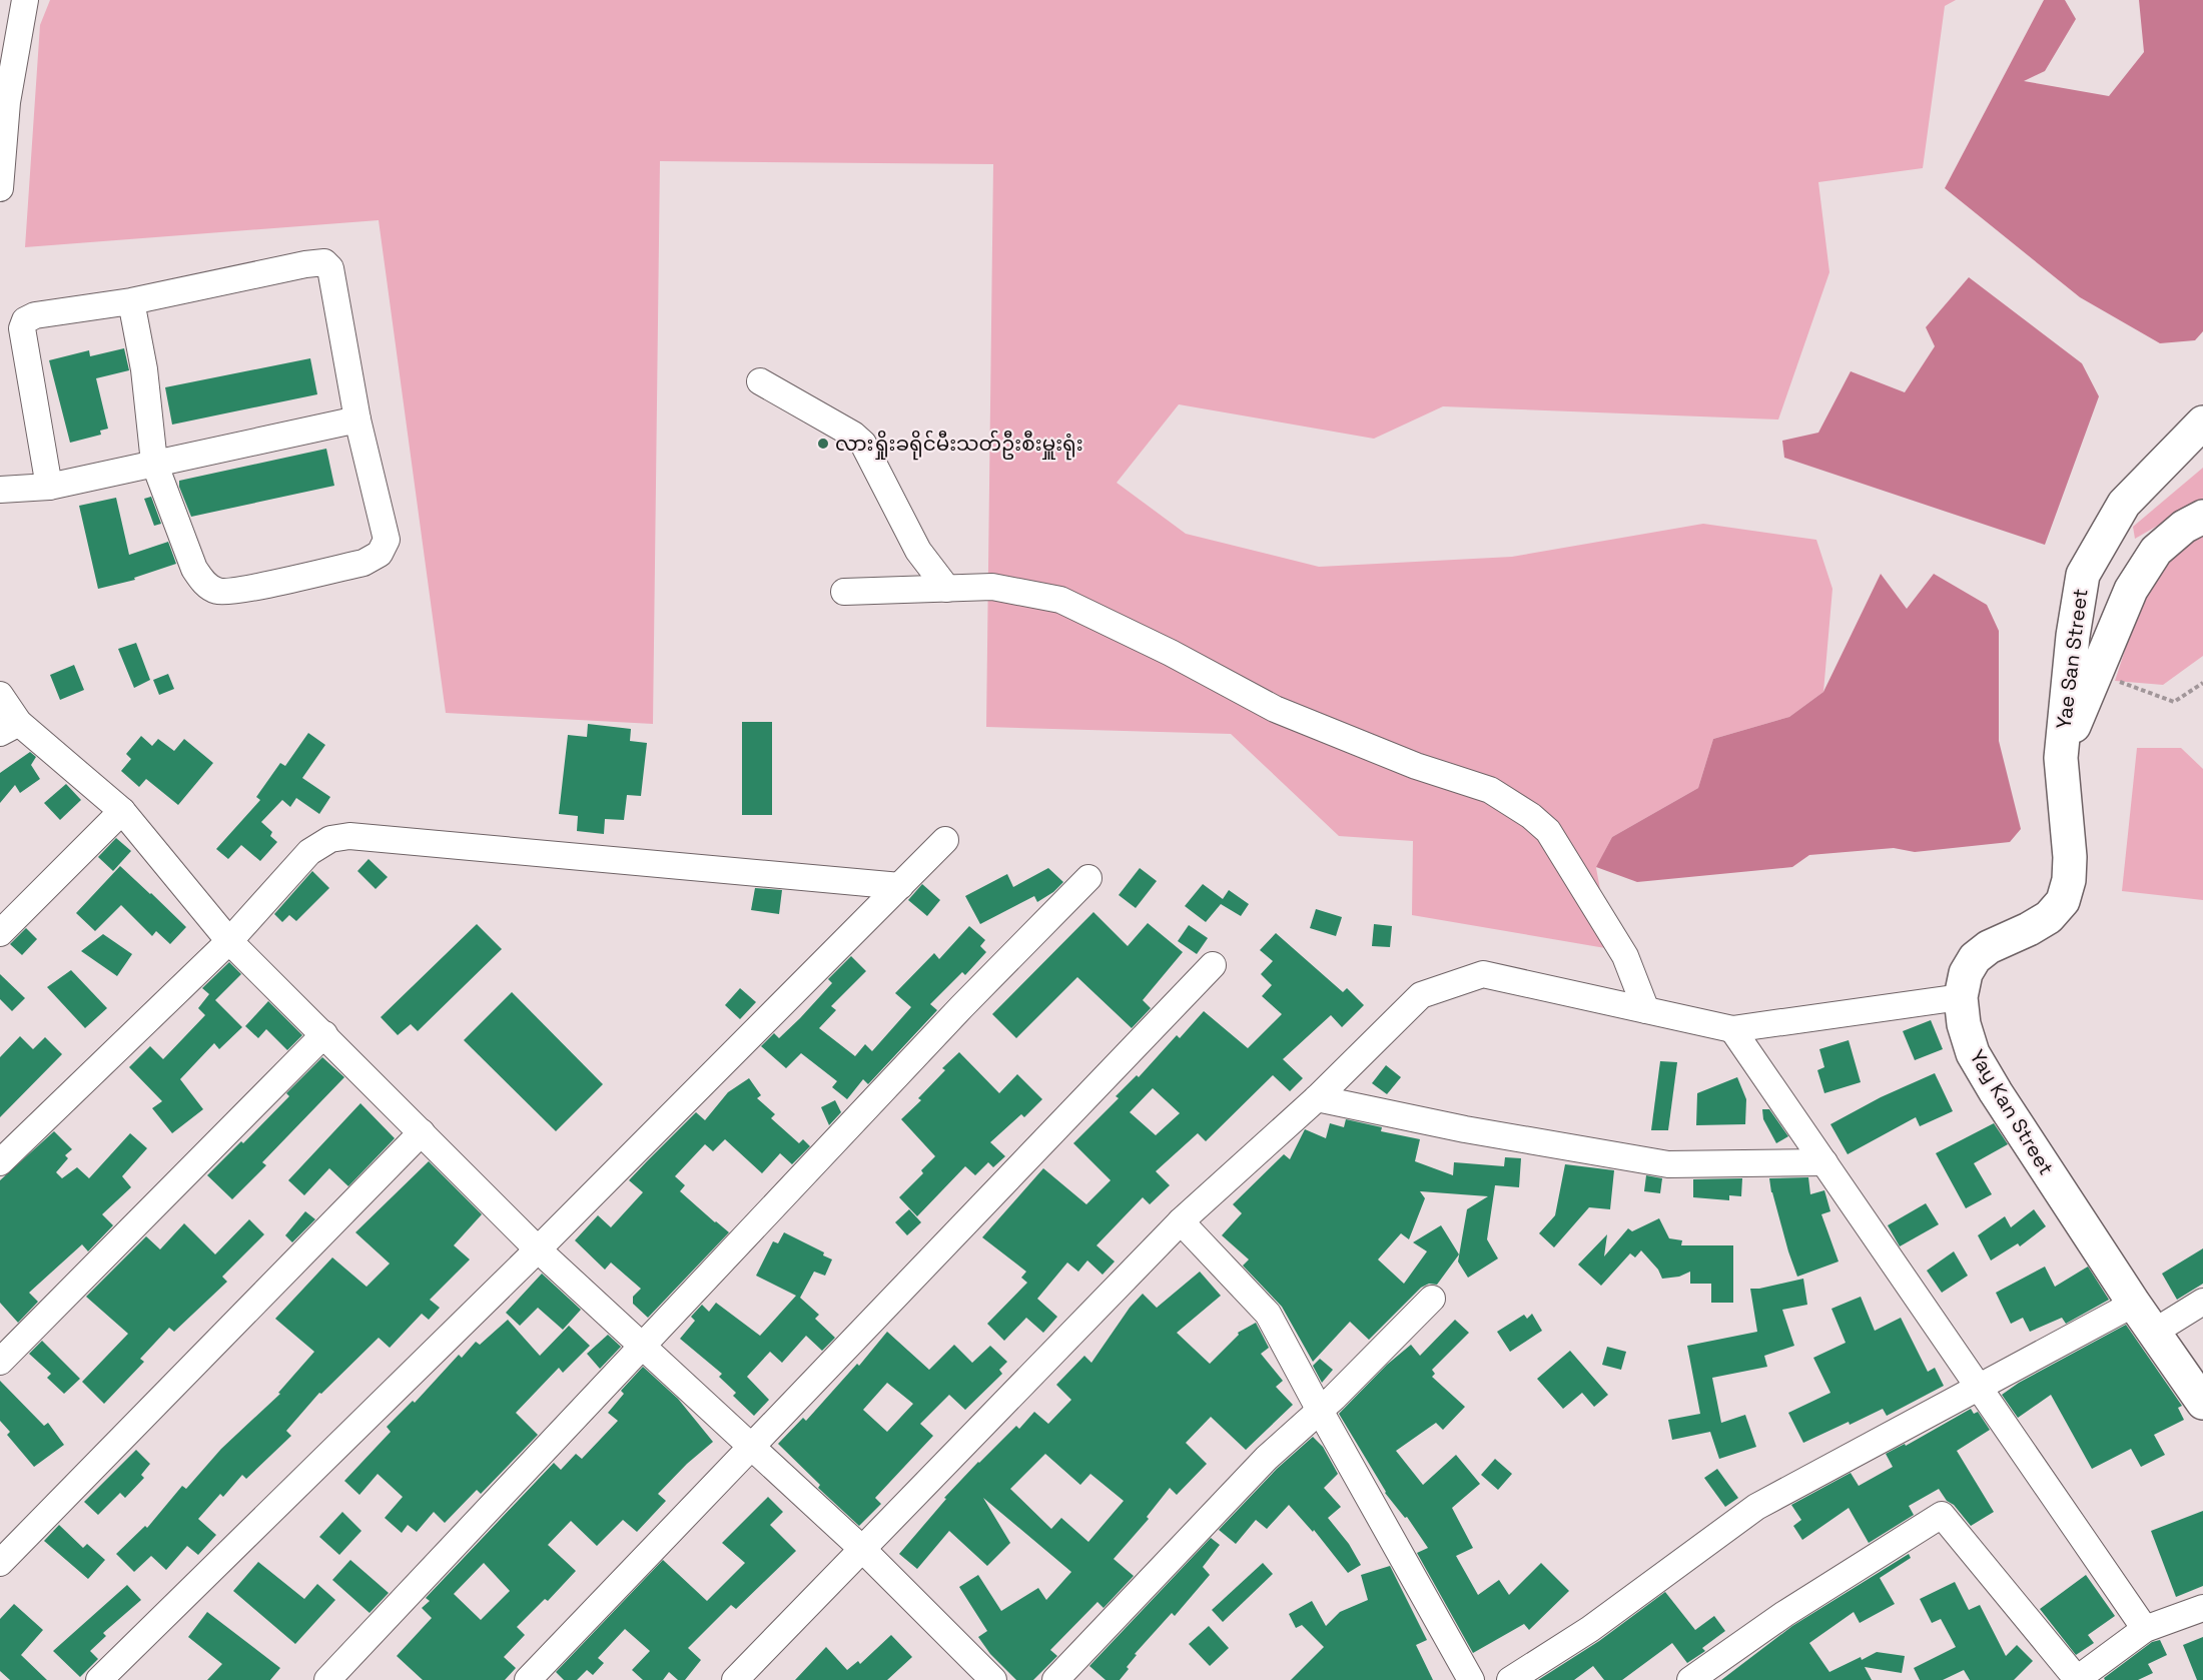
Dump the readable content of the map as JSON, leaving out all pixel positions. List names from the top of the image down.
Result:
{
  "streets": {
    "main road": ["Yae San Street", "Yay Kan Street"]
  },
  "crossings": [
    ["Yae San Street", "Yay Kan Street"]
  ],
  "places": ["လားရှိုးခရိုင်မီးသတ်ဦးစီးမှူးရုံး"]
}
